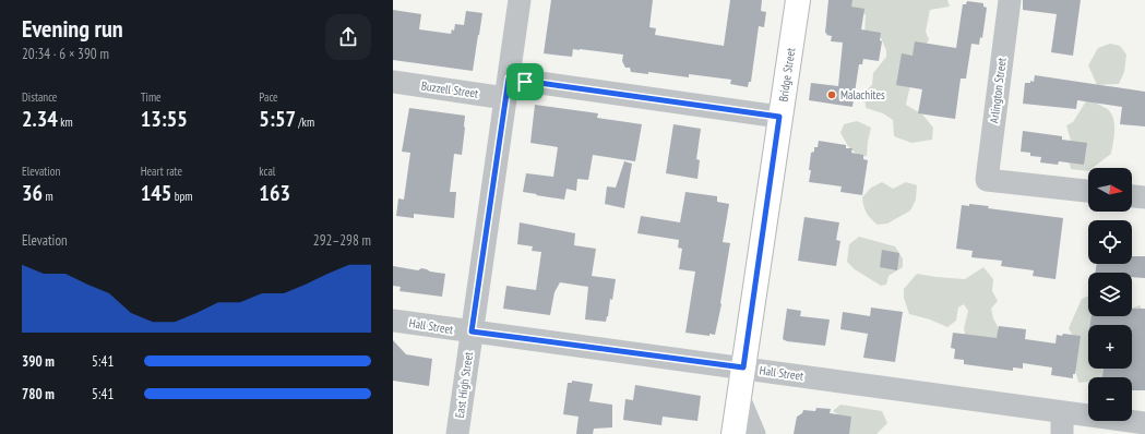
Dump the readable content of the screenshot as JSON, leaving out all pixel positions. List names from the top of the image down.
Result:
{
  "streets": {
    "main road": ["Bridge Street"],
    "street": [
      "Buzzell Street",
      "Arlington Street",
      "Hall Street",
      "East High Street"
    ]
  },
  "crossings": [
    ["Bridge Street", "Buzzell Street"],
    ["Bridge Street", "Hall Street"],
    ["Buzzell Street", "East High Street"],
    ["Hall Street", "East High Street"]
  ],
  "places": ["Malachites"],
  "north": "right",
  "page": {
    "heading": ["Evening run", "20:34 · 6 × 390 m"],
    "stats": [
      ["Distance", "2.34 km"],
      ["Time", "13:55"],
      ["Pace", "5:57 /km"],
      ["Elevation", "36 m"],
      ["Heart rate", "145 bpm"],
      ["kcal", "163"]
    ],
    "map_buttons": ["+", "−"],
    "chart": ["Elevation", "292–298 m"],
    "list": [
      {
        "name": "390 m",
        "note": "5:41"
      },
      {
        "name": "780 m",
        "note": "5:41"
      }
    ]
  }
}
